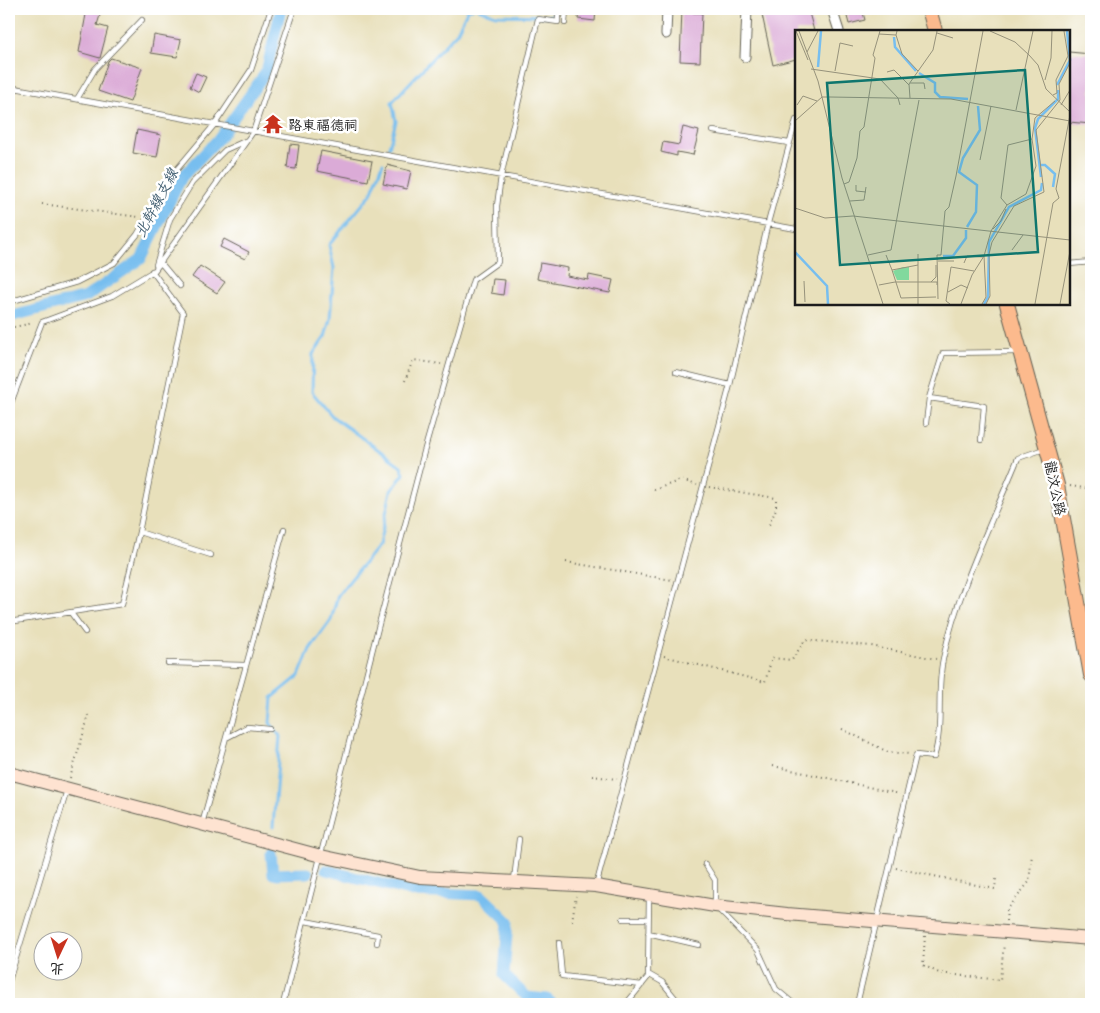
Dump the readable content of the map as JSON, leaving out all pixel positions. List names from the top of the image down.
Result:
{
  "streets": {
    "main road": ["龍汶公路"]
  },
  "water": ["北幹線支線"],
  "places": {
    "temple": ["路東福德祠"]
  },
  "north": "bottom"
}
